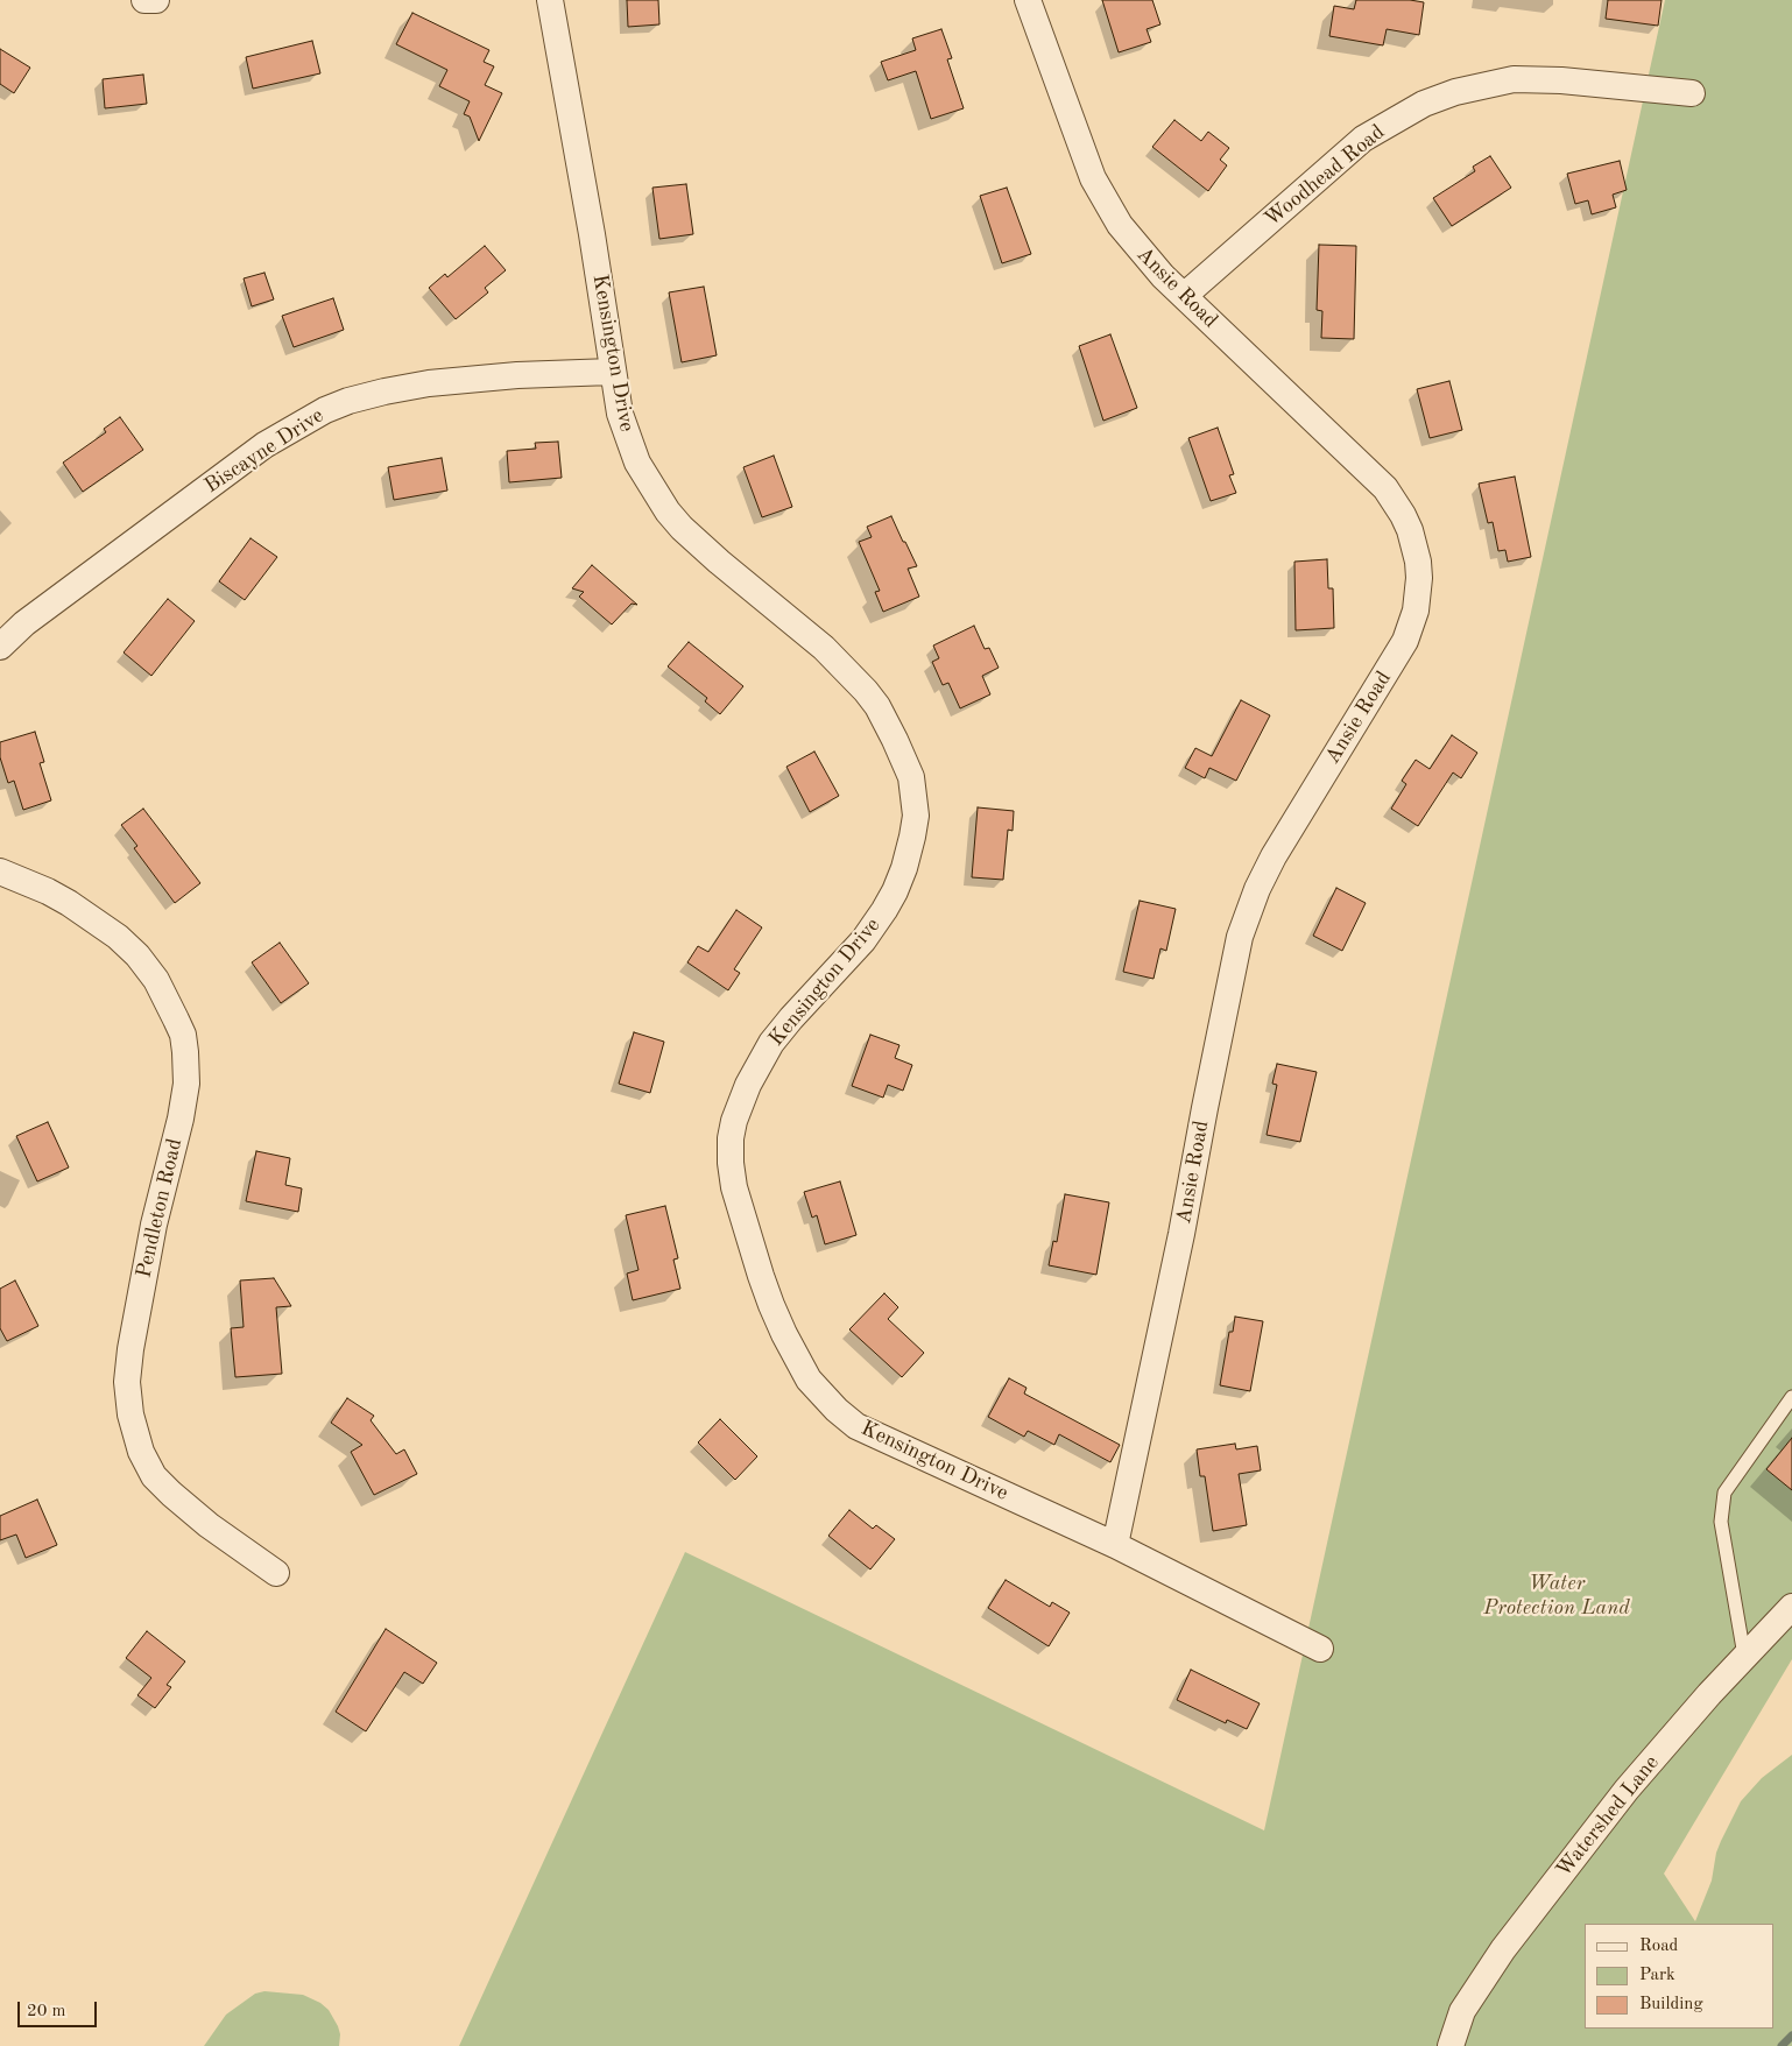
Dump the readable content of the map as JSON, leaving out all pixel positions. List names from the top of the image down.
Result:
{
  "streets": {
    "street": [
      "Woodhead Road",
      "Ansie Road",
      "Kensington Drive",
      "Biscayne Drive",
      "Pendleton Road",
      "Watershed Lane"
    ]
  },
  "crossings": [
    ["Woodhead Road", "Ansie Road"],
    ["Ansie Road", "Kensington Drive"],
    ["Kensington Drive", "Biscayne Drive"]
  ],
  "parks": ["Water Protection Land"],
  "legend": ["Road", "Park", "Building"],
  "scale_bar": "20 m"
}
